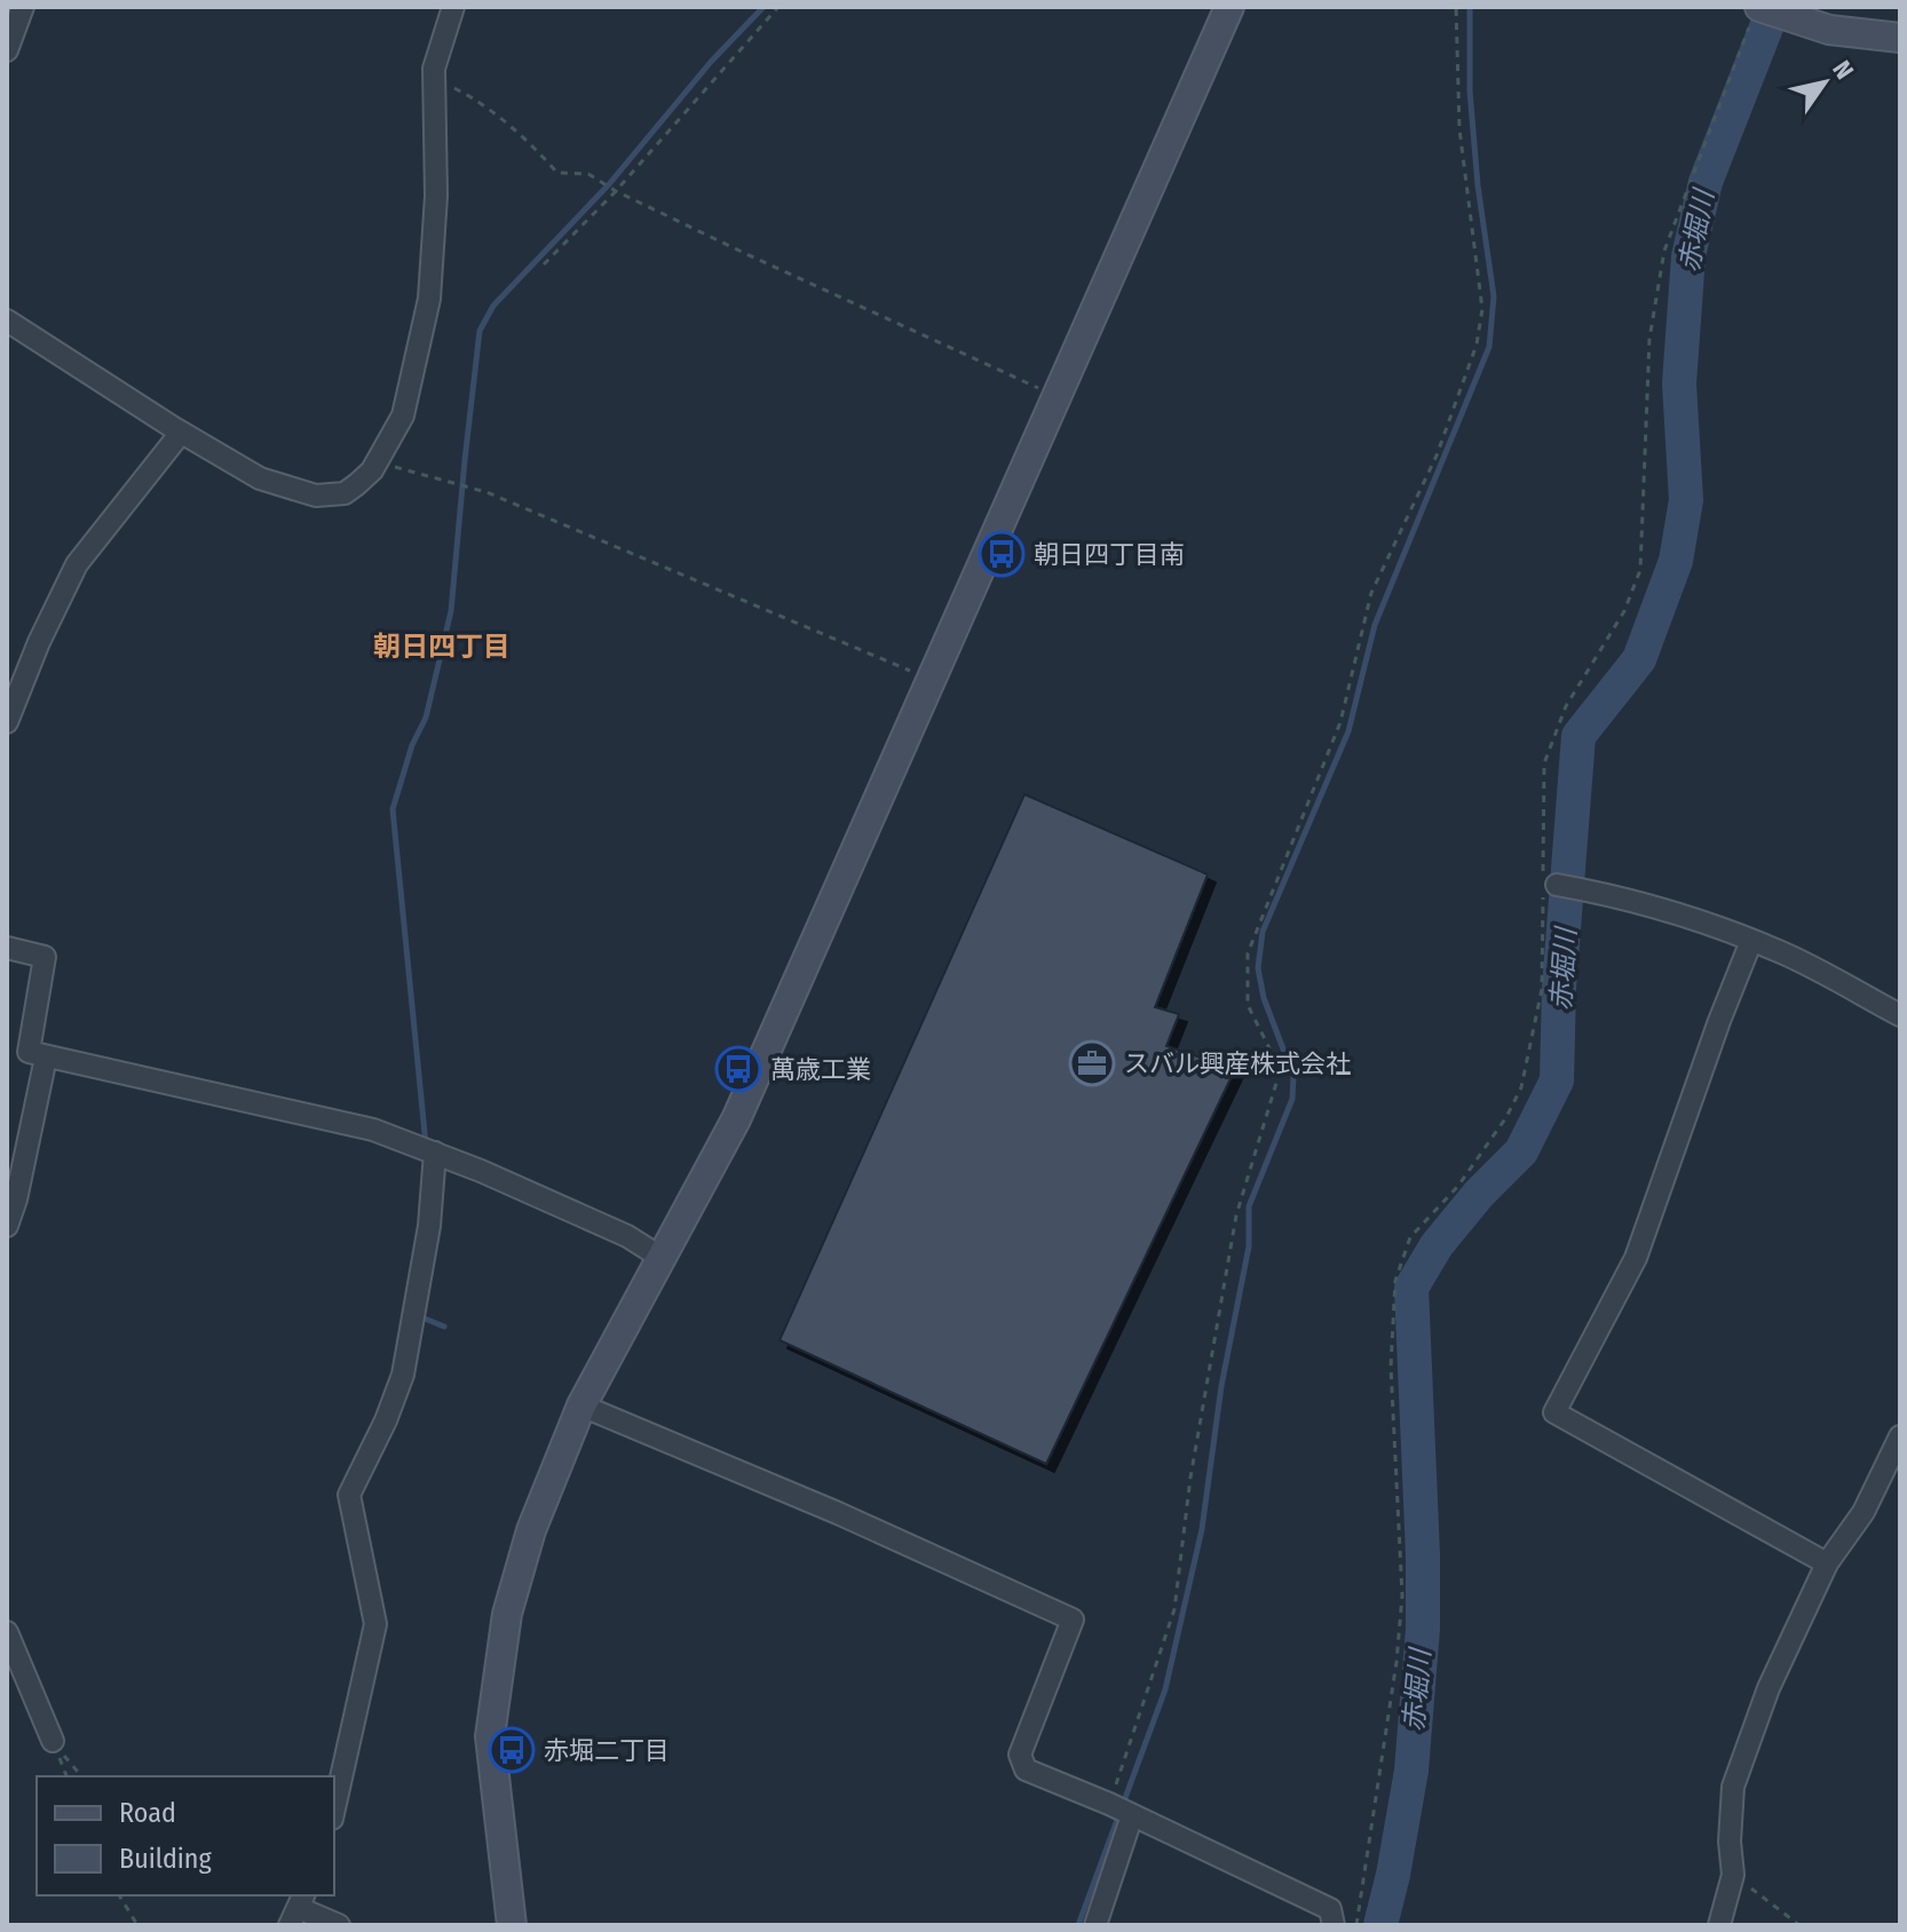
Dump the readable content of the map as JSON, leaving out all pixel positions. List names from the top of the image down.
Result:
{
  "districts": ["朝日四丁目"],
  "water": ["赤堀川"],
  "places": {
    "bus stop": ["朝日四丁目南", "萬歳工業", "赤堀二丁目"],
    "office": ["スバル興産株式会社"]
  },
  "legend": ["Road", "Building"],
  "north": "top right"
}
